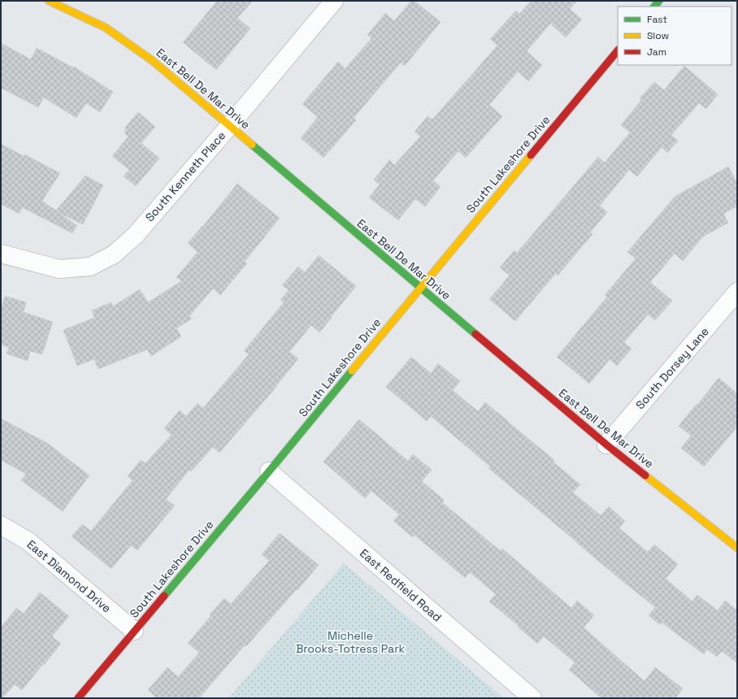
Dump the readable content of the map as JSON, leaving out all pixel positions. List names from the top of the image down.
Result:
{
  "streets": {
    "street": [
      "East Bell De Mar Drive",
      "South Lakeshore Drive",
      "South Kenneth Place",
      "South Dorsey Lane",
      "East Diamond Drive",
      "East Redfield Road"
    ]
  },
  "crossings": [
    ["East Bell De Mar Drive", "South Lakeshore Drive"],
    ["East Bell De Mar Drive", "South Kenneth Place"],
    ["East Bell De Mar Drive", "South Dorsey Lane"],
    ["South Lakeshore Drive", "East Diamond Drive"],
    ["South Lakeshore Drive", "East Redfield Road"]
  ],
  "parks": ["Michelle Brooks-Totress Park"],
  "legend": ["Fast", "Slow", "Jam"]
}
